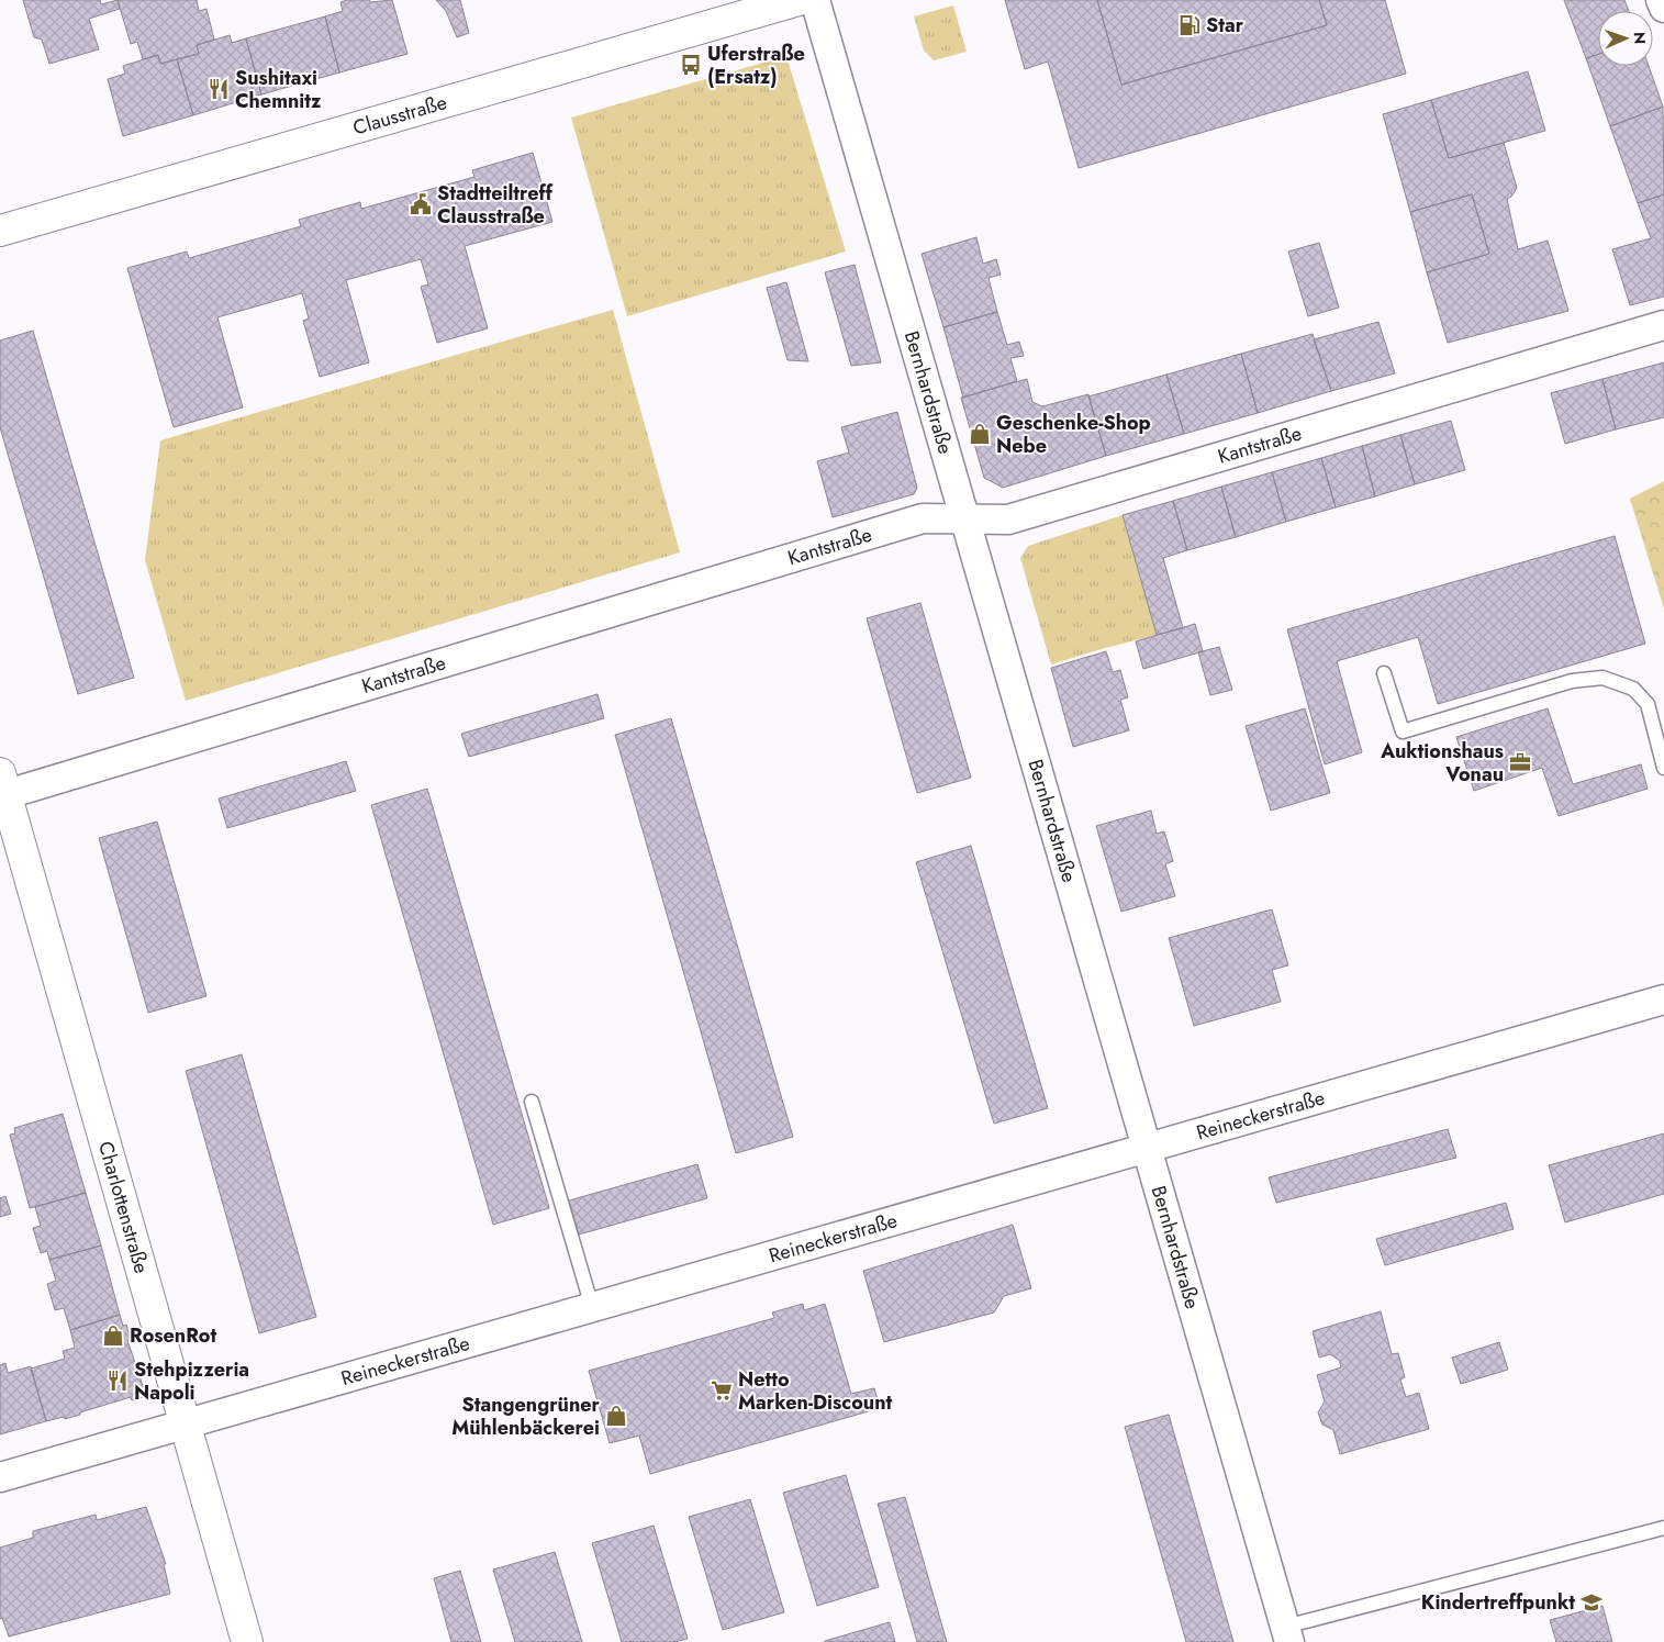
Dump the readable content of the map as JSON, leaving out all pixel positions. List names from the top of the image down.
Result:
{
  "streets": {
    "street": [
      "Clausstraße",
      "Bernhardstraße",
      "Kantstraße",
      "Reineckerstraße",
      "Charlottenstraße"
    ]
  },
  "crossings": [
    ["Bernhardstraße", "Kantstraße"],
    ["Bernhardstraße", "Reineckerstraße"],
    ["Kantstraße", "Charlottenstraße"],
    ["Reineckerstraße", "Charlottenstraße"]
  ],
  "places": {
    "fuel station": ["Star"],
    "bus stop": ["Uferstraße (Ersatz)"],
    "restaurant": ["Sushitaxi Chemnitz", "Stehpizzeria Napoli"],
    "public building": ["Stadtteiltreff Clausstraße"],
    "shop": ["Geschenke-Shop Nebe", "RosenRot", "Stangengrüner Mühlenbäckerei"],
    "office": ["Auktionshaus Vonau"],
    "supermarket": ["Netto Marken-Discount"],
    "school or university": ["Kindertreffpunkt"]
  },
  "north": "right"
}
